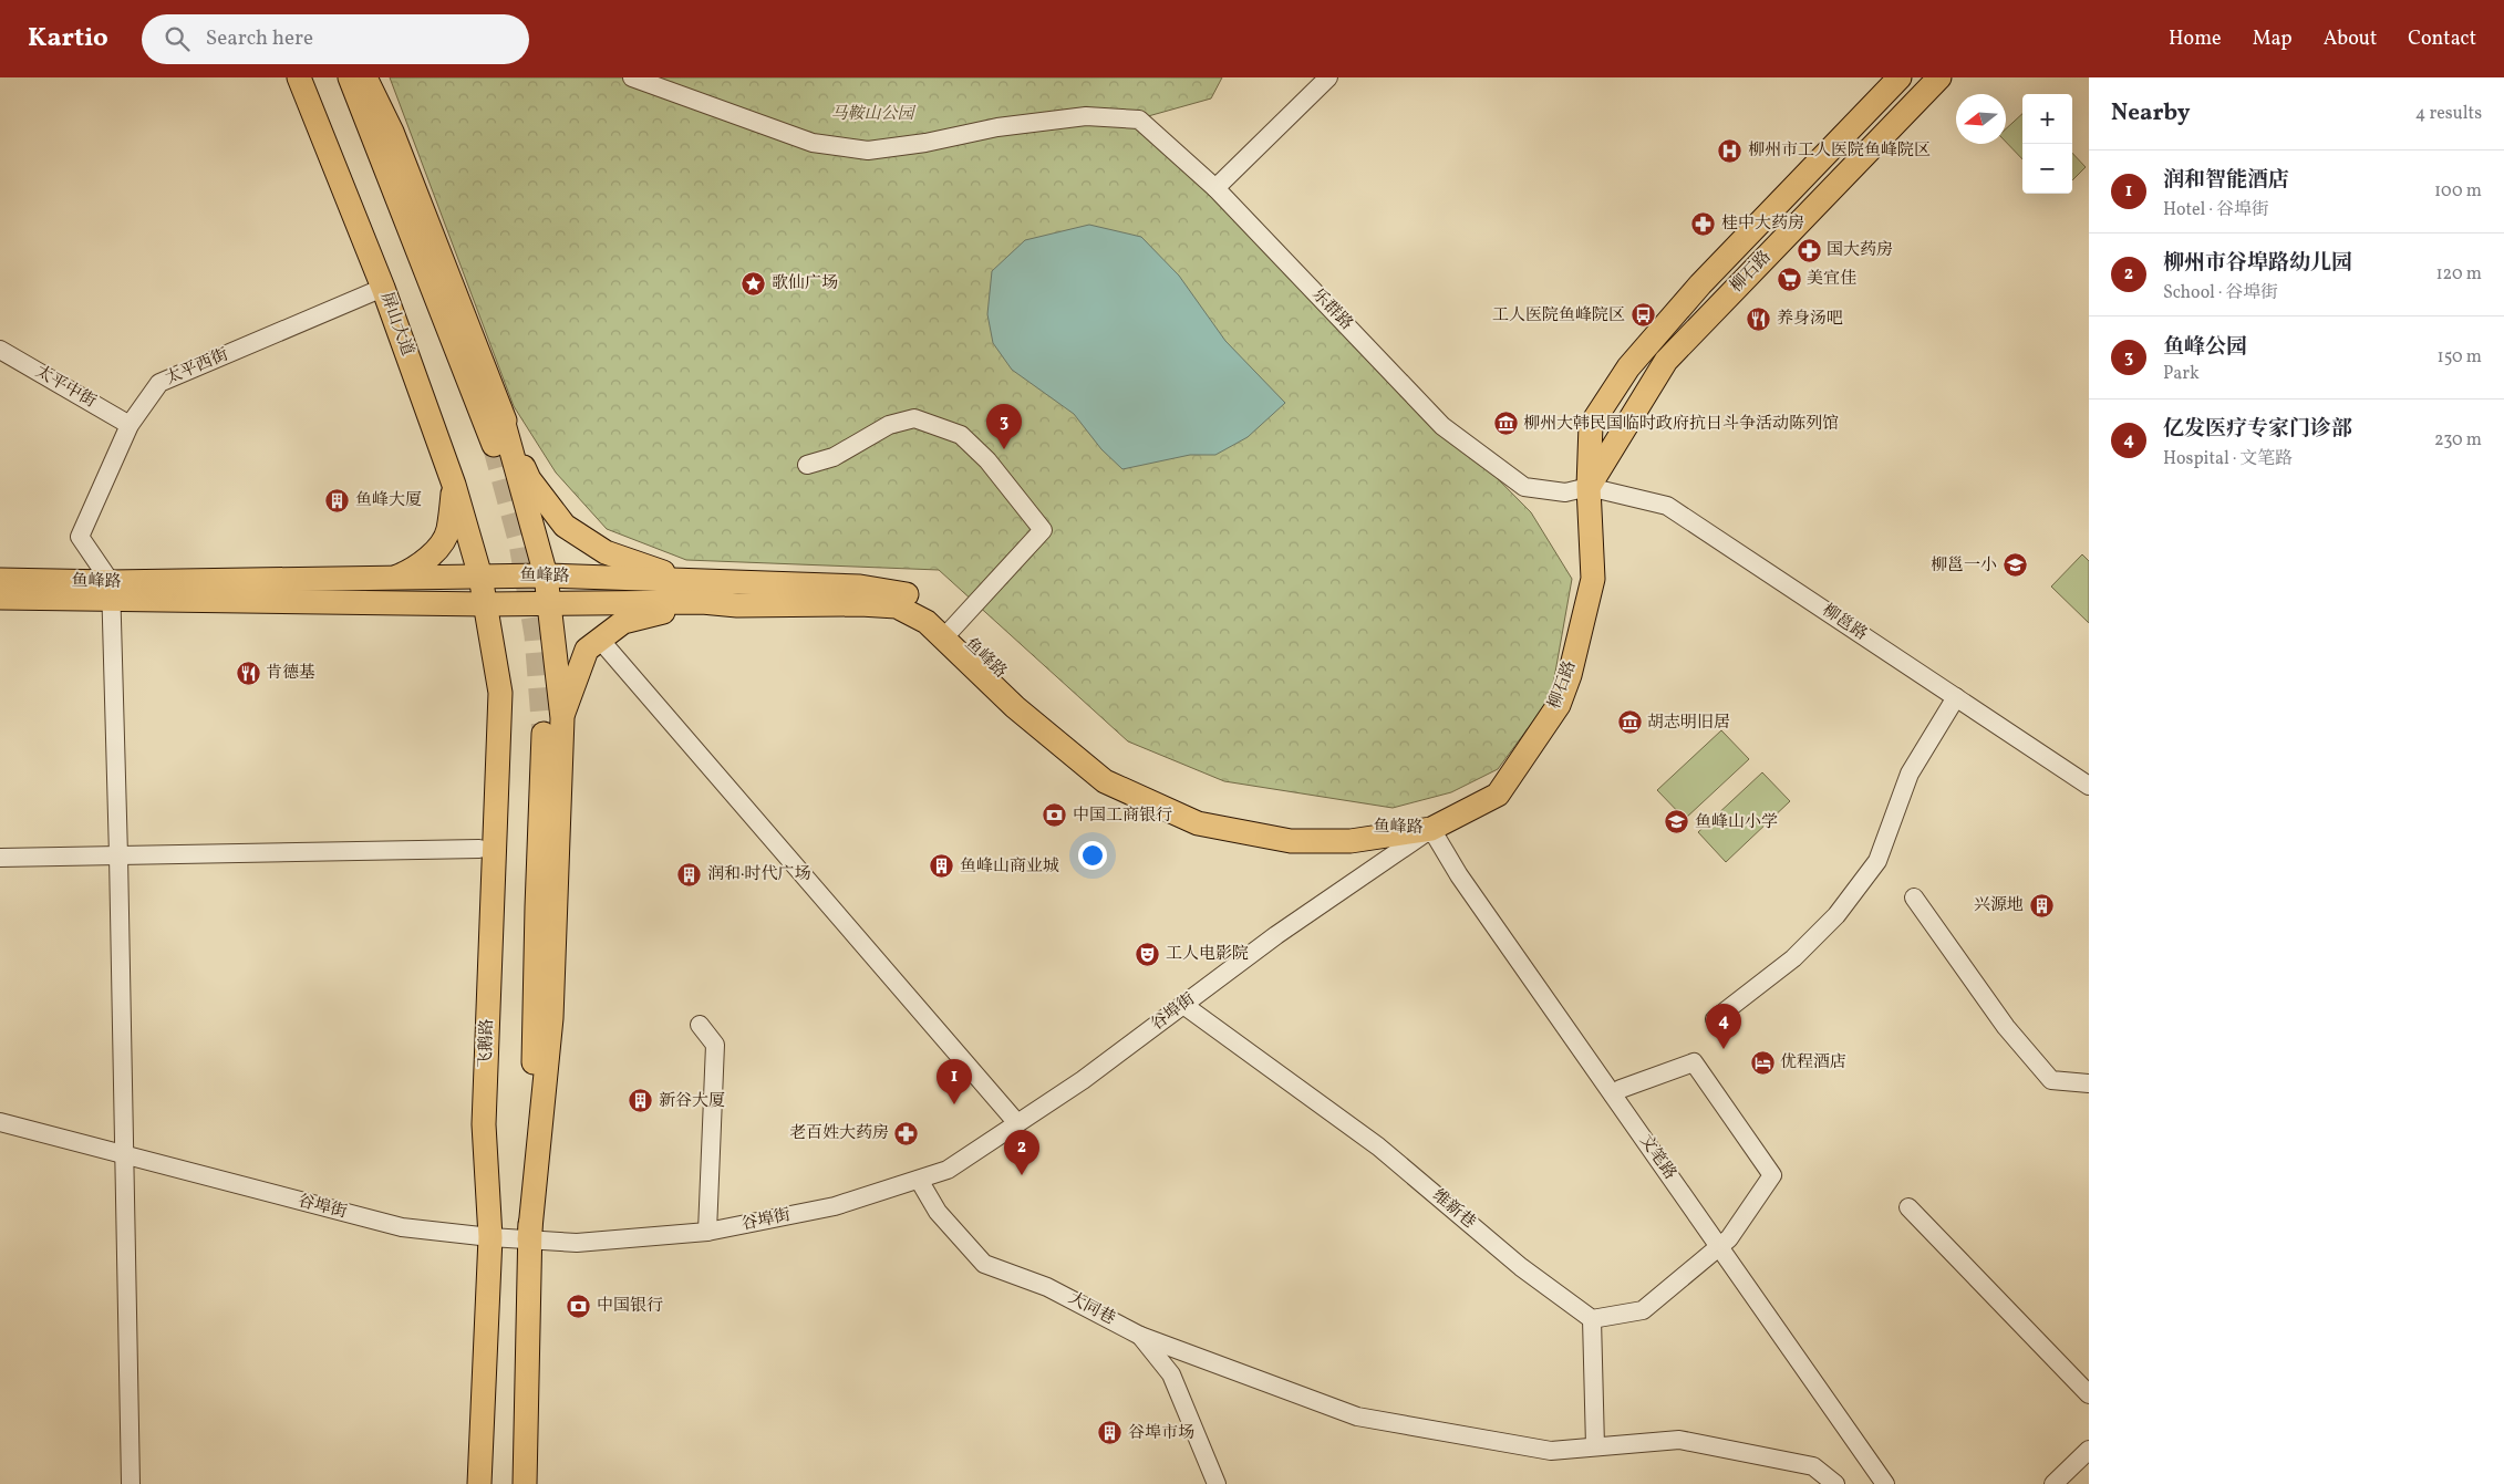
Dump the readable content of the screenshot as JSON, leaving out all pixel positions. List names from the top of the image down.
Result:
{
  "streets": {
    "main road": [
      "柳石路",
      "屏山大道",
      "鱼峰路",
      "飞鹅路"
    ],
    "street": [
      "乐群路",
      "太平西街",
      "太平中街",
      "柳邕路",
      "谷埠街",
      "文笔路",
      "维新巷",
      "大同巷"
    ]
  },
  "crossings": [
    ["柳石路", "乐群路"],
    ["柳石路", "鱼峰路"],
    ["柳石路", "柳邕路"],
    ["柳石路", "谷埠街"],
    ["柳石路", "文笔路"],
    ["乐群路", "柳邕路"],
    ["屏山大道", "太平西街"],
    ["屏山大道", "鱼峰路"],
    ["屏山大道", "飞鹅路"],
    ["太平西街", "太平中街"],
    ["太平西街", "鱼峰路"],
    ["鱼峰路", "谷埠街"],
    ["鱼峰路", "飞鹅路"],
    ["鱼峰路", "文笔路"],
    ["谷埠街", "飞鹅路"],
    ["谷埠街", "文笔路"],
    ["谷埠街", "维新巷"],
    ["谷埠街", "大同巷"]
  ],
  "parks": ["马鞍山公园"],
  "places": {
    "hospital": ["柳州市工人医院鱼峰院区"],
    "pharmacy": ["桂中大药房", "国大药房", "老百姓大药房"],
    "supermarket": ["美宜佳"],
    "place": ["歌仙广场"],
    "bus stop": ["工人医院鱼峰院区"],
    "restaurant": ["养身汤吧", "肯德基"],
    "museum": ["柳州大韩民国临时政府抗日斗争活动陈列馆", "胡志明旧居"],
    "building": [
      "鱼峰大厦",
      "鱼峰山商业城",
      "润和·时代广场",
      "兴源地",
      "新谷大厦",
      "谷埠市场"
    ],
    "school or university": ["柳邕一小", "鱼峰山小学"],
    "bank": ["中国工商银行", "中国银行"],
    "theatre": ["工人电影院"],
    "hotel": ["优程酒店"]
  },
  "north": "left",
  "page": {
    "header": "Kartio",
    "search": "Search here",
    "nav": [
      "Home",
      "Map",
      "About",
      "Contact"
    ],
    "heading": ["Nearby", "4 results"],
    "map_buttons": ["+", "−"],
    "list": [
      {
        "mark": "1",
        "name": "润和智能酒店",
        "note": "Hotel · 谷埠街",
        "value": "100 m"
      },
      {
        "mark": "2",
        "name": "柳州市谷埠路幼儿园",
        "note": "School · 谷埠街",
        "value": "120 m"
      },
      {
        "mark": "3",
        "name": "鱼峰公园",
        "note": "Park",
        "value": "150 m"
      },
      {
        "mark": "4",
        "name": "亿发医疗专家门诊部",
        "note": "Hospital · 文笔路",
        "value": "230 m"
      }
    ],
    "pins": [
      "3",
      "4",
      "1",
      "2"
    ]
  }
}
